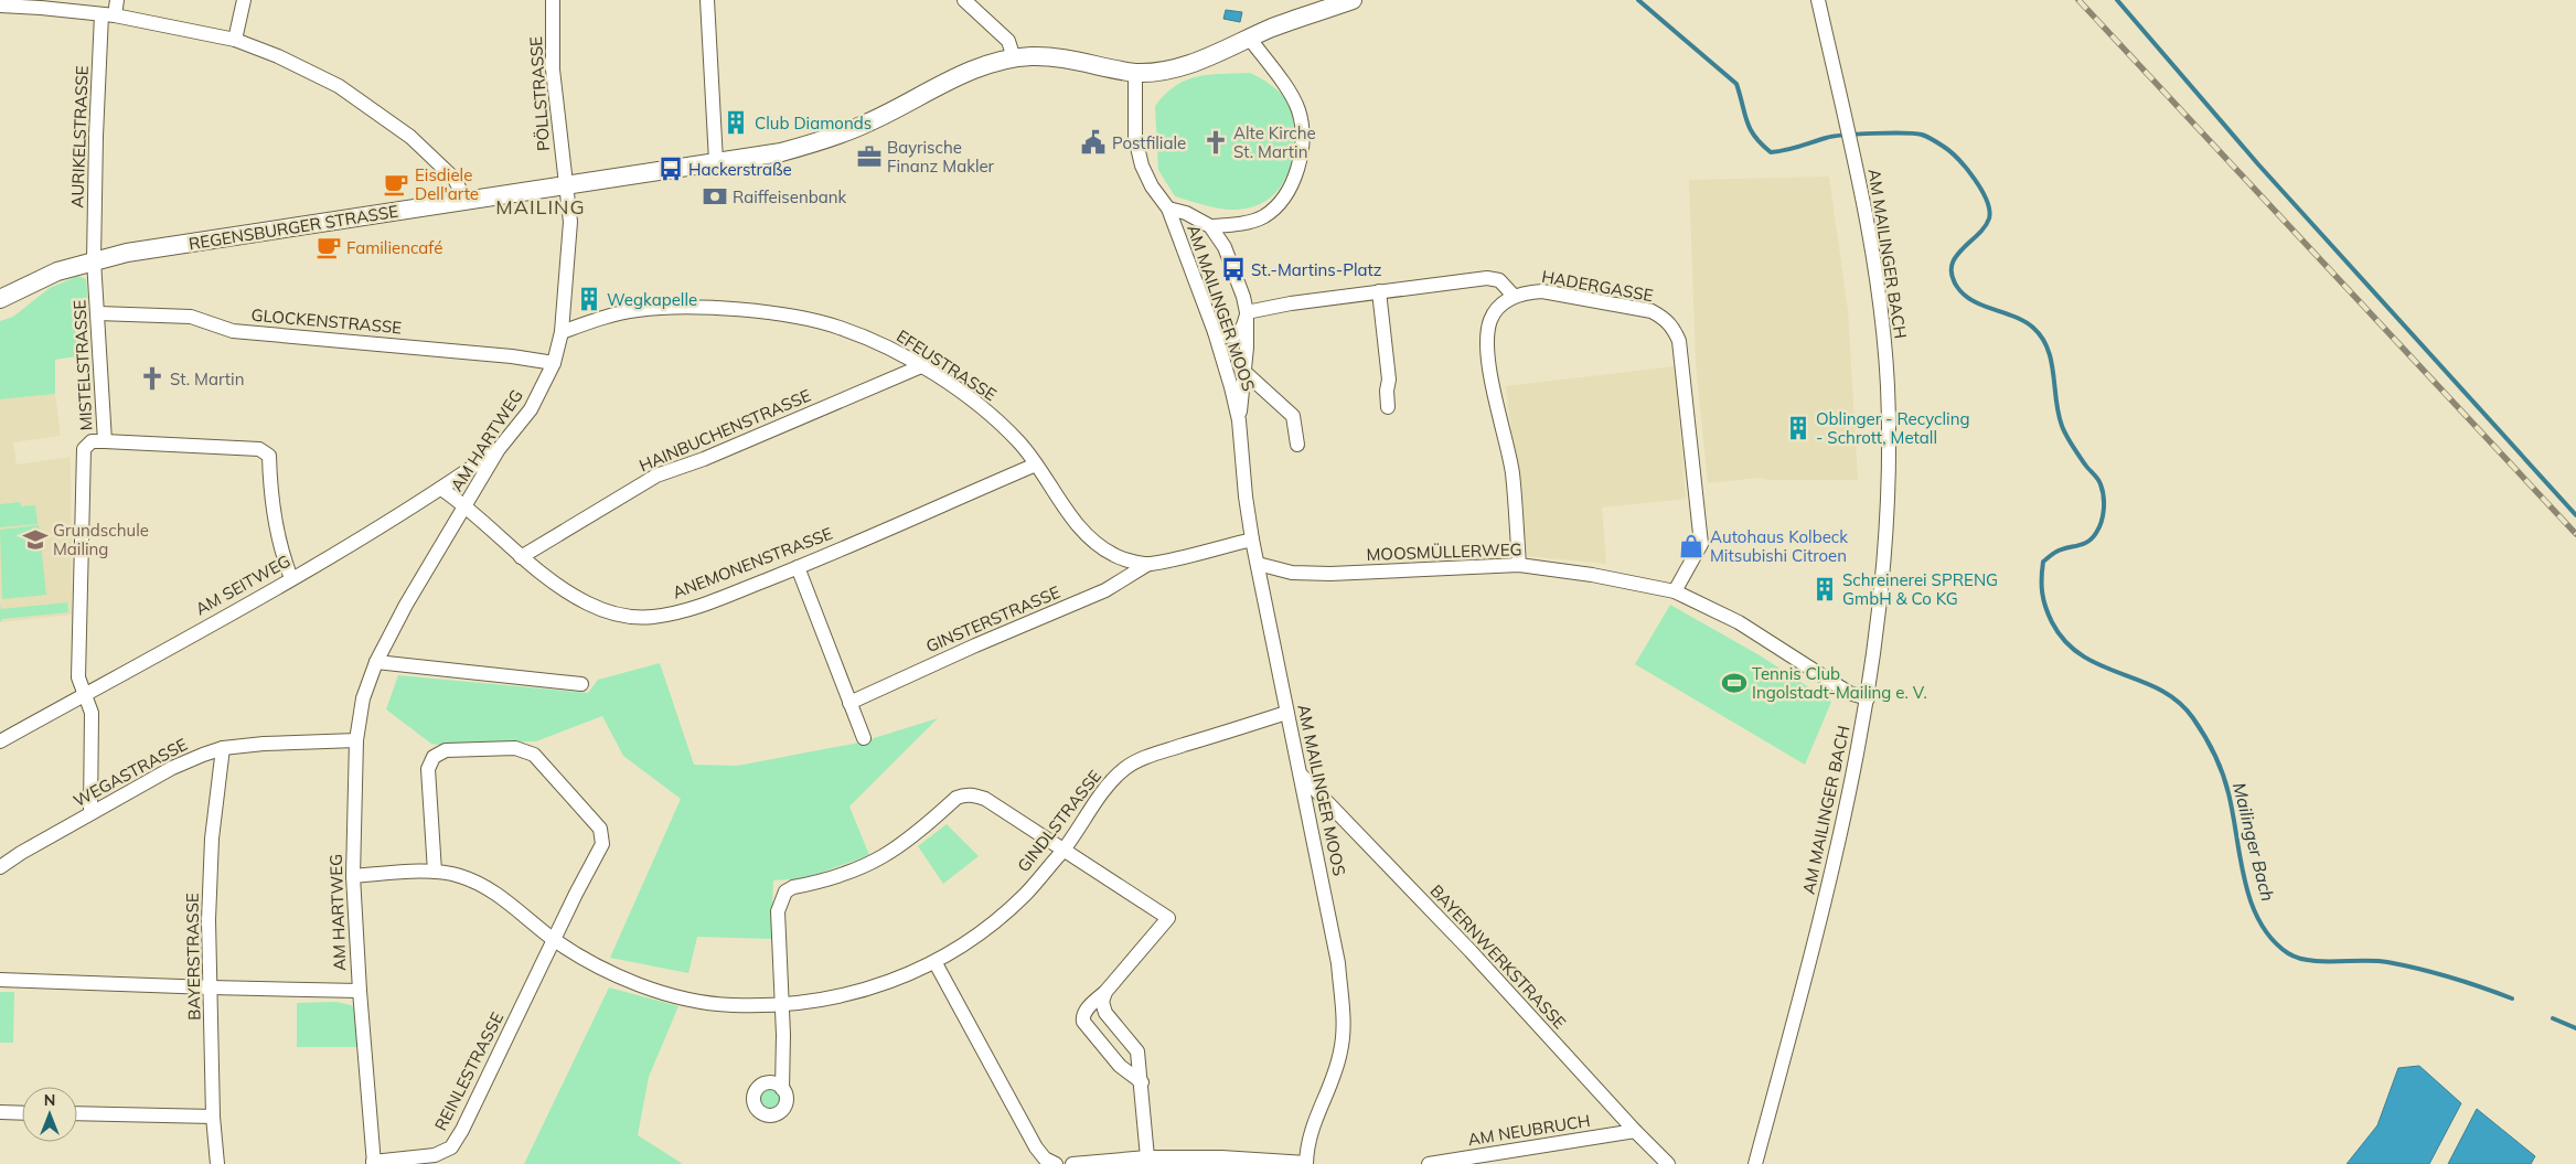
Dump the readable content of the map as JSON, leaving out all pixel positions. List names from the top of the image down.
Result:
{
  "streets": {
    "street": [
      "PÖLLSTRASSE",
      "AURIKELSTRASSE",
      "REGENSBURGER STRASSE",
      "AM MAILINGER BACH",
      "HADERGASSE",
      "AM MAILINGER MOOS",
      "GLOCKENSTRASSE",
      "MISTELSTRASSE",
      "EFEUSTRASSE",
      "HAINBUCHENSTRASSE",
      "AM HARTWEG",
      "MOOSMÜLLERWEG",
      "ANEMONENSTRASSE",
      "AM SEITWEG",
      "GINSTERSTRASSE",
      "WEGASTRASSE",
      "GINDLSTRASSE",
      "BAYERSTRASSE",
      "BAYERNWERKSTRASSE",
      "REINLESTRASSE",
      "AM NEUBRUCH"
    ]
  },
  "crossings": [
    ["PÖLLSTRASSE", "REGENSBURGER STRASSE"],
    ["PÖLLSTRASSE", "AM HARTWEG"],
    ["AURIKELSTRASSE", "REGENSBURGER STRASSE"],
    ["AURIKELSTRASSE", "MISTELSTRASSE"],
    ["REGENSBURGER STRASSE", "AM MAILINGER MOOS"],
    ["REGENSBURGER STRASSE", "MISTELSTRASSE"],
    ["REGENSBURGER STRASSE", "AM HARTWEG"],
    ["AM MAILINGER BACH", "MOOSMÜLLERWEG"],
    ["HADERGASSE", "MOOSMÜLLERWEG"],
    ["AM MAILINGER MOOS", "EFEUSTRASSE"],
    ["AM MAILINGER MOOS", "MOOSMÜLLERWEG"],
    ["AM MAILINGER MOOS", "GINDLSTRASSE"],
    ["AM MAILINGER MOOS", "BAYERNWERKSTRASSE"],
    ["GLOCKENSTRASSE", "MISTELSTRASSE"],
    ["GLOCKENSTRASSE", "AM HARTWEG"],
    ["MISTELSTRASSE", "AM SEITWEG"],
    ["MISTELSTRASSE", "WEGASTRASSE"],
    ["EFEUSTRASSE", "HAINBUCHENSTRASSE"],
    ["EFEUSTRASSE", "AM HARTWEG"],
    ["EFEUSTRASSE", "ANEMONENSTRASSE"],
    ["EFEUSTRASSE", "GINSTERSTRASSE"],
    ["HAINBUCHENSTRASSE", "ANEMONENSTRASSE"],
    ["AM HARTWEG", "ANEMONENSTRASSE"],
    ["AM HARTWEG", "AM SEITWEG"],
    ["AM HARTWEG", "WEGASTRASSE"],
    ["AM HARTWEG", "GINDLSTRASSE"],
    ["AM HARTWEG", "REINLESTRASSE"],
    ["ANEMONENSTRASSE", "AM SEITWEG"],
    ["WEGASTRASSE", "BAYERSTRASSE"],
    ["GINDLSTRASSE", "REINLESTRASSE"],
    ["BAYERNWERKSTRASSE", "AM NEUBRUCH"]
  ],
  "districts": ["MAILING"],
  "water": ["Mailinger Bach"],
  "places": {
    "building": [
      "Club Diamonds",
      "Wegkapelle",
      "Oblinger - Recycling - Schrott, Metall",
      "Schreinerei SPRENG GmbH & Co KG"
    ],
    "public building": ["Postfiliale"],
    "church": ["Alte Kirche St. Martin", "St. Martin"],
    "office": ["Bayrische Finanz Makler"],
    "bus stop": ["Hackerstraße", "St.-Martins-Platz"],
    "cafe": ["Eisdiele Dell'arte", "Familiencafé"],
    "bank": ["Raiffeisenbank"],
    "school or university": ["Grundschule Mailing"],
    "shop": ["Autohaus Kolbeck Mitsubishi Citroen"],
    "sports": ["Tennis Club Ingolstadt-Mailing e. V."]
  },
  "north": "top"
}
